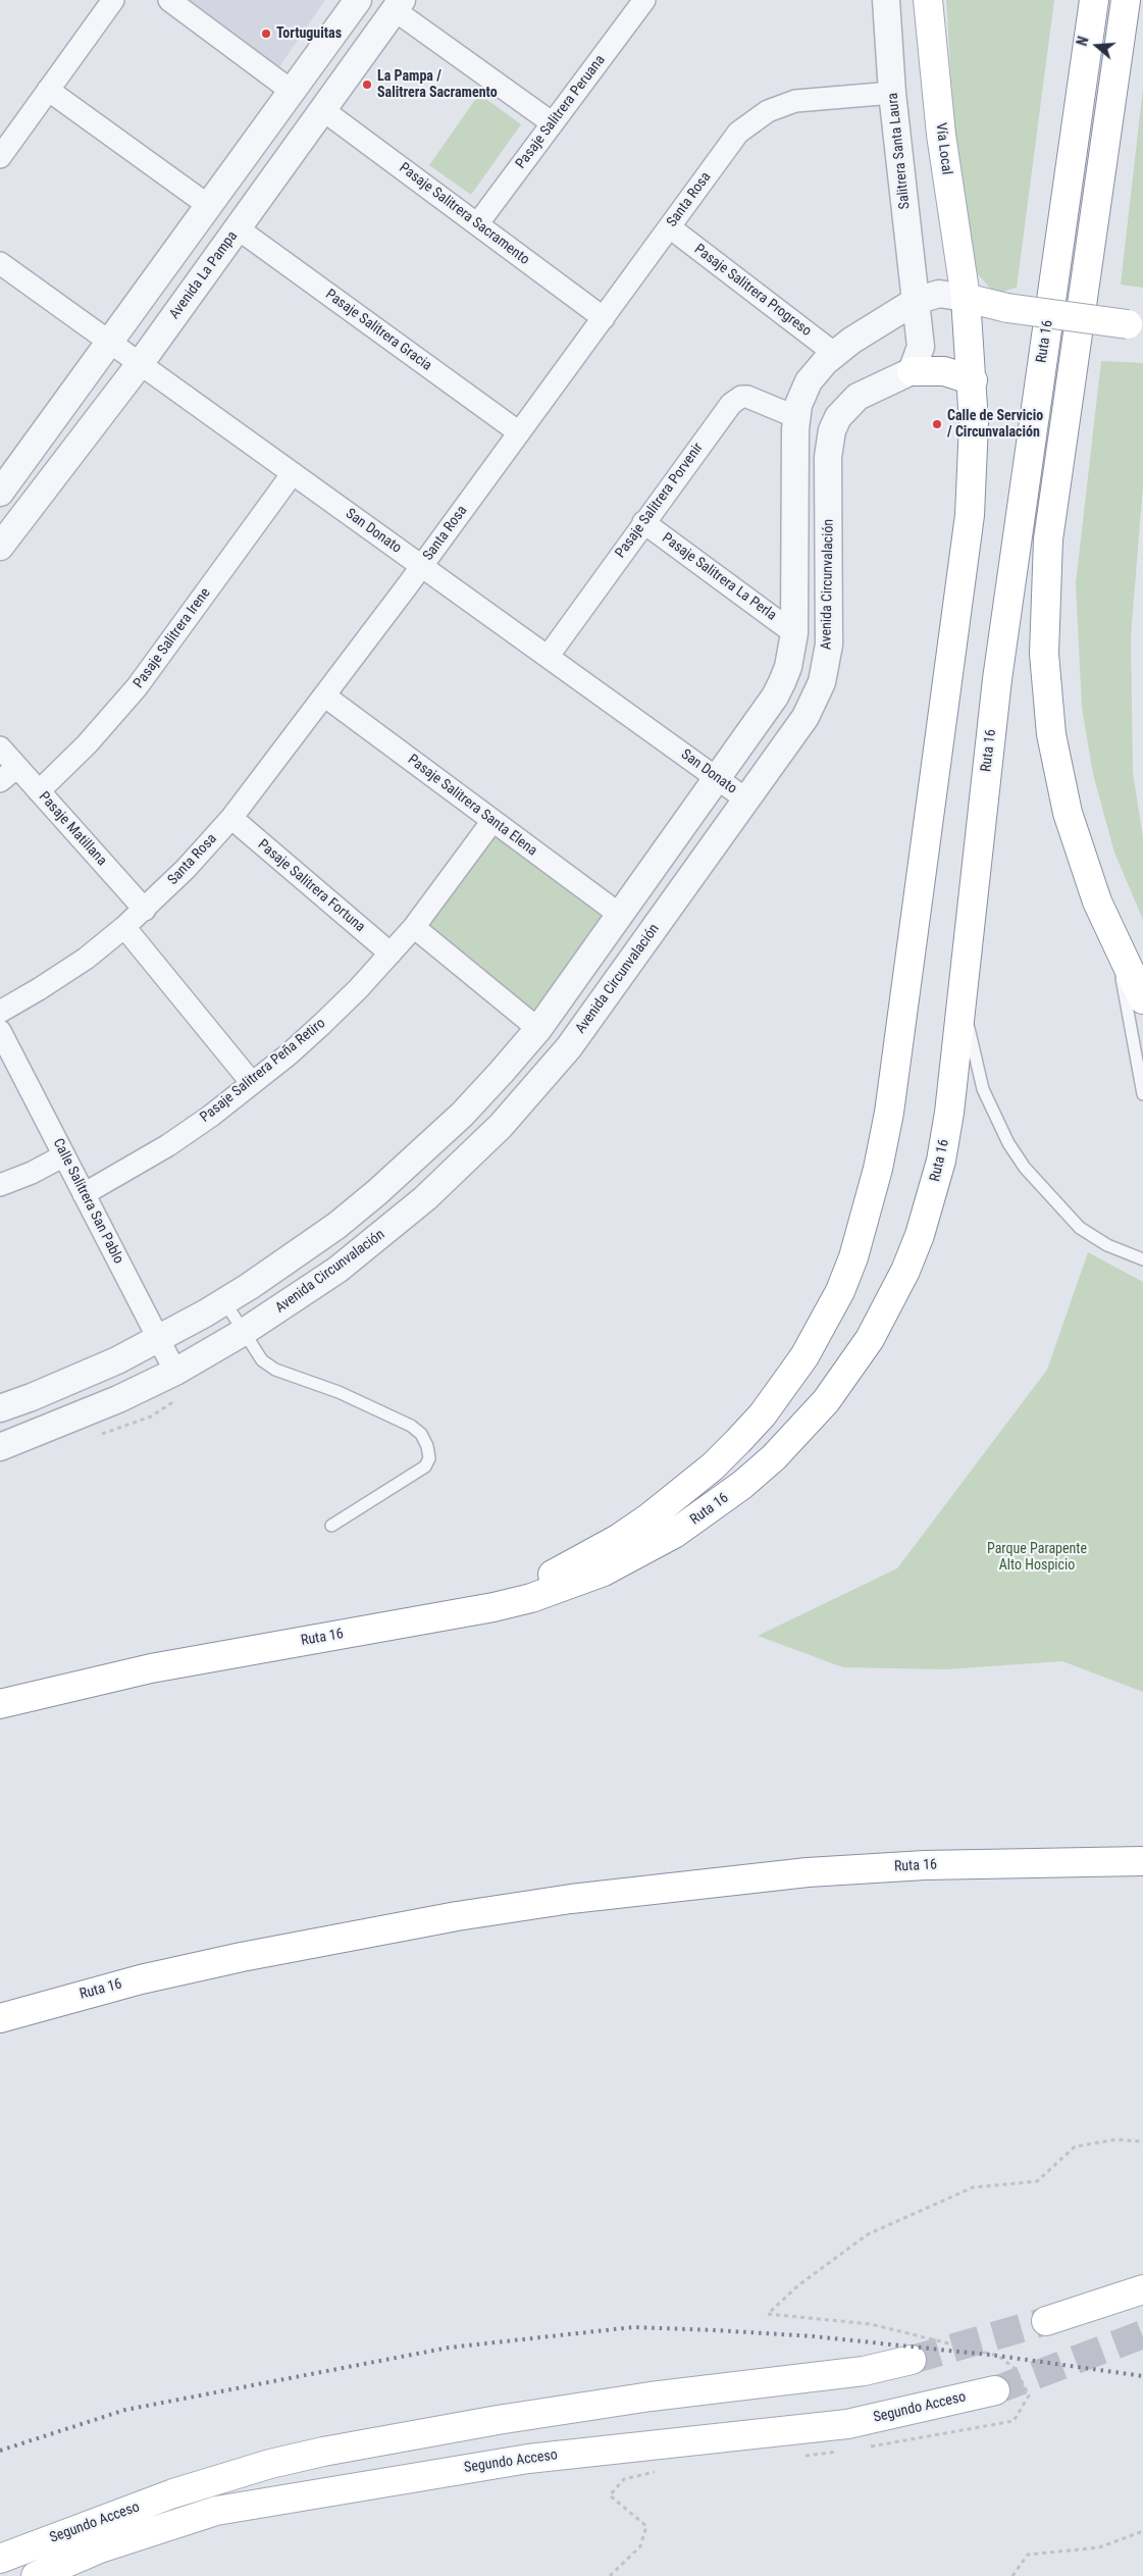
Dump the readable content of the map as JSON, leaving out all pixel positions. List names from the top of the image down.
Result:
{
  "streets": {
    "main road": ["Vía Local", "Ruta 16", "Segundo Acceso"],
    "street": [
      "Pasaje Salitrera Peruana",
      "Salitrera Santa Laura",
      "Santa Rosa",
      "Pasaje Salitrera Sacramento",
      "Avenida La Pampa",
      "Pasaje Salitrera Progreso",
      "Pasaje Salitrera Gracia",
      "Pasaje Salitrera Porvenir",
      "San Donato",
      "Pasaje Salitrera La Perla",
      "Avenida Circunvalación",
      "Pasaje Salitrera Irene",
      "Pasaje Salitrera Santa Elena",
      "Pasaje Matillana",
      "Pasaje Salitrera Fortuna",
      "Pasaje Salitrera Peña Retiro",
      "Calle Salitrera San Pablo"
    ]
  },
  "crossings": [
    ["Pasaje Salitrera Peruana", "Pasaje Salitrera Sacramento"],
    ["Vía Local", "Ruta 16"],
    ["Salitrera Santa Laura", "Santa Rosa"],
    ["Santa Rosa", "Pasaje Salitrera Sacramento"],
    ["Santa Rosa", "Pasaje Salitrera Progreso"],
    ["Santa Rosa", "Pasaje Salitrera Gracia"],
    ["Santa Rosa", "San Donato"],
    ["Santa Rosa", "Pasaje Salitrera Santa Elena"],
    ["Santa Rosa", "Pasaje Matillana"],
    ["Santa Rosa", "Pasaje Salitrera Fortuna"],
    ["Pasaje Salitrera Sacramento", "Avenida La Pampa"],
    ["Avenida La Pampa", "Pasaje Salitrera Gracia"],
    ["Avenida La Pampa", "San Donato"],
    ["Pasaje Salitrera Porvenir", "San Donato"],
    ["Pasaje Salitrera Porvenir", "Pasaje Salitrera La Perla"],
    ["San Donato", "Avenida Circunvalación"],
    ["San Donato", "Pasaje Salitrera Irene"],
    ["Avenida Circunvalación", "Calle Salitrera San Pablo"],
    ["Pasaje Salitrera Irene", "Pasaje Matillana"],
    ["Pasaje Salitrera Santa Elena", "Pasaje Salitrera Peña Retiro"],
    ["Pasaje Salitrera Fortuna", "Pasaje Salitrera Peña Retiro"],
    ["Pasaje Salitrera Peña Retiro", "Calle Salitrera San Pablo"]
  ],
  "parks": ["Parque Parapente Alto Hospicio"],
  "places": ["Tortuguitas", "La Pampa / Salitrera Sacramento", "Calle de Servicio / Circunvalación"],
  "north": "left"
}
